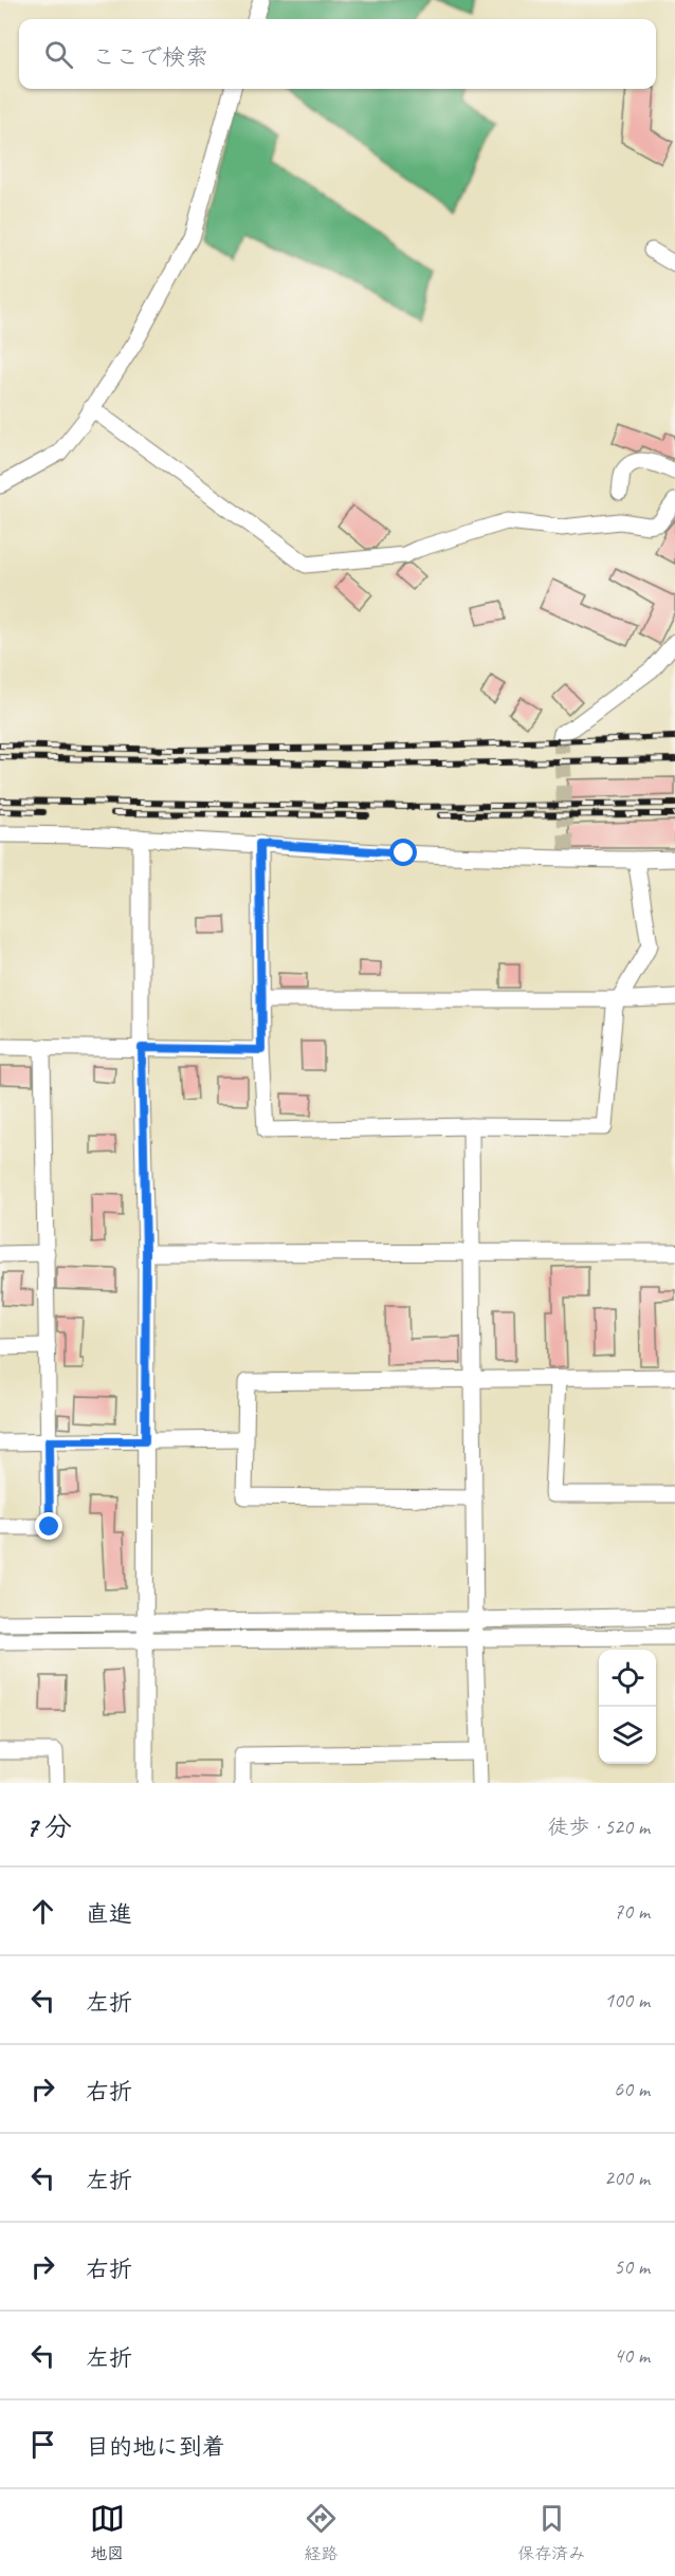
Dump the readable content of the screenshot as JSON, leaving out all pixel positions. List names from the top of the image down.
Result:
{
  "page": {
    "search": "ここで検索",
    "heading": ["7 分", "徒歩 · 520 m"],
    "list": [
      ["直進", "70 m"],
      ["左折", "100 m"],
      ["右折", "60 m"],
      ["左折", "200 m"],
      ["右折", "50 m"],
      ["左折", "40 m"],
      "目的地に到着"
    ],
    "nav": ["地図", "経路", "保存済み"]
  }
}
